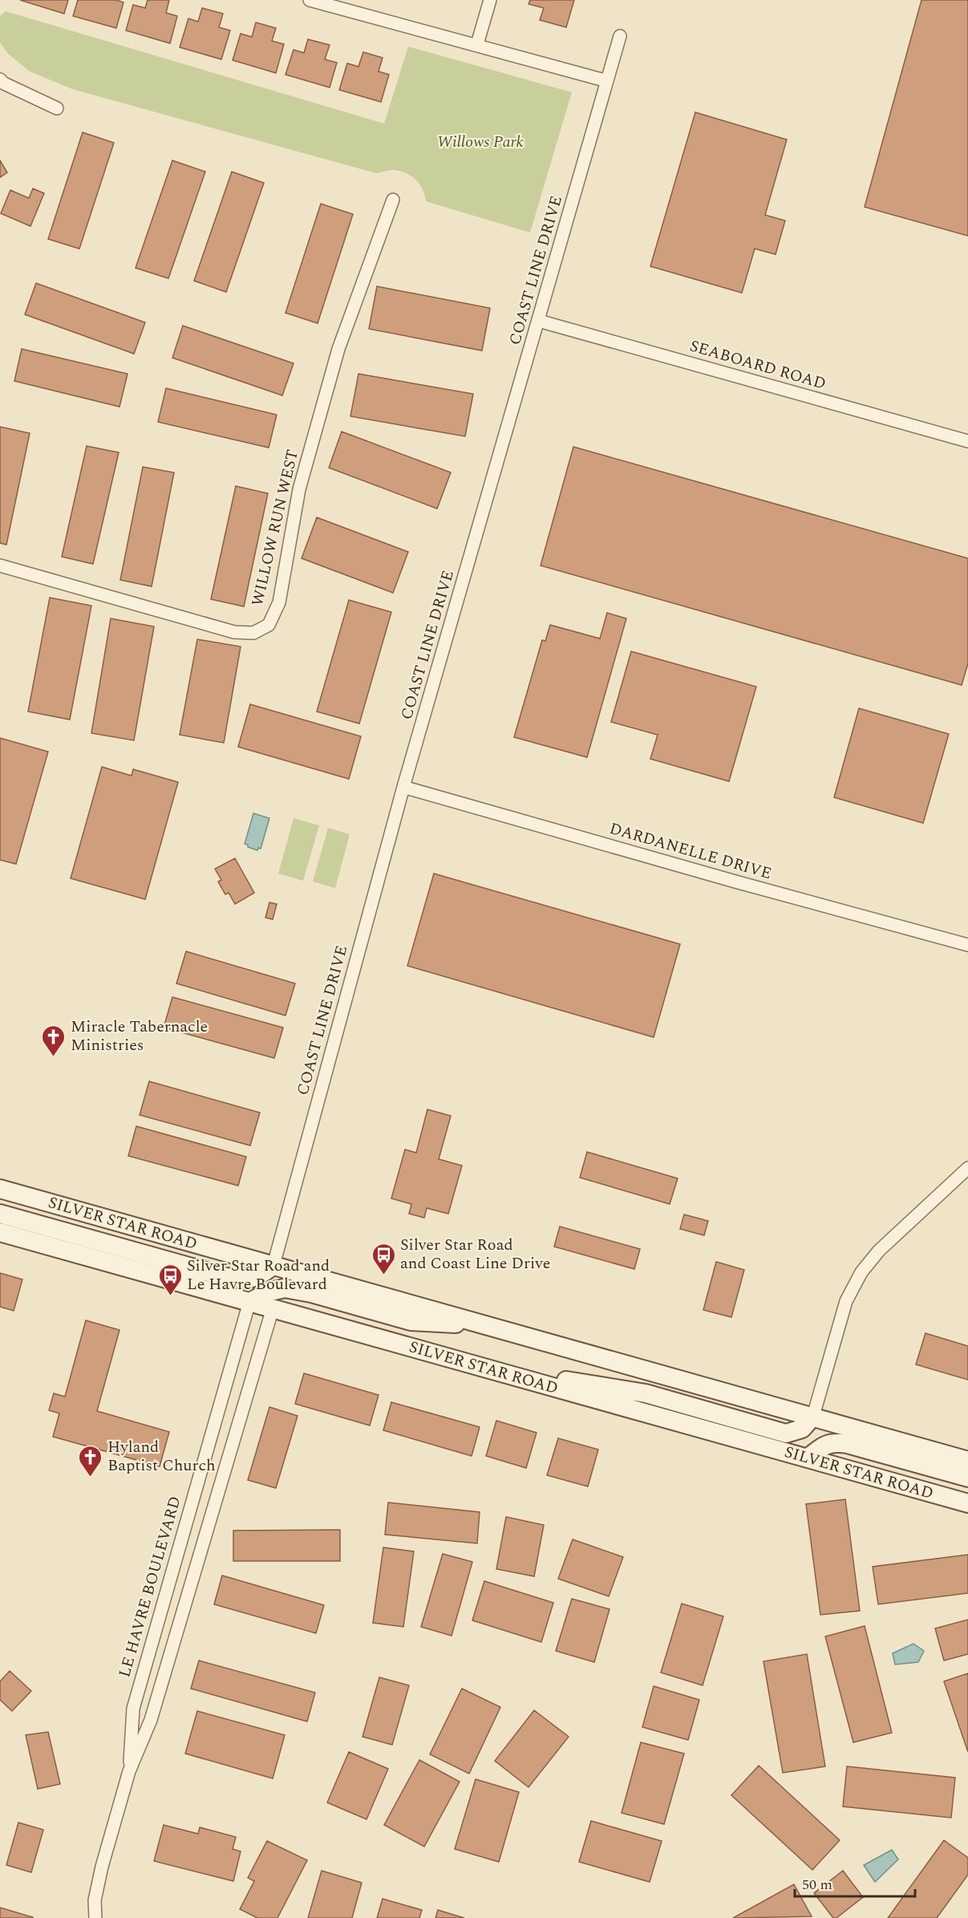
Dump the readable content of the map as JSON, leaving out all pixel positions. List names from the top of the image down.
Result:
{
  "streets": {
    "main road": ["SILVER STAR ROAD"],
    "street": [
      "COAST LINE DRIVE",
      "SEABOARD ROAD",
      "WILLOW RUN WEST",
      "DARDANELLE DRIVE",
      "LE HAVRE BOULEVARD"
    ]
  },
  "crossings": [
    ["COAST LINE DRIVE", "SEABOARD ROAD"],
    ["COAST LINE DRIVE", "DARDANELLE DRIVE"],
    ["COAST LINE DRIVE", "SILVER STAR ROAD"],
    ["SILVER STAR ROAD", "LE HAVRE BOULEVARD"]
  ],
  "parks": ["Willows Park"],
  "places": {
    "church": ["Miracle Tabernacle Ministries", "Hyland Baptist Church"],
    "bus stop": ["Silver Star Road and Coast Line Drive", "Silver Star Road and Le Havre Boulevard"]
  },
  "scale_bar": "50 m"
}
